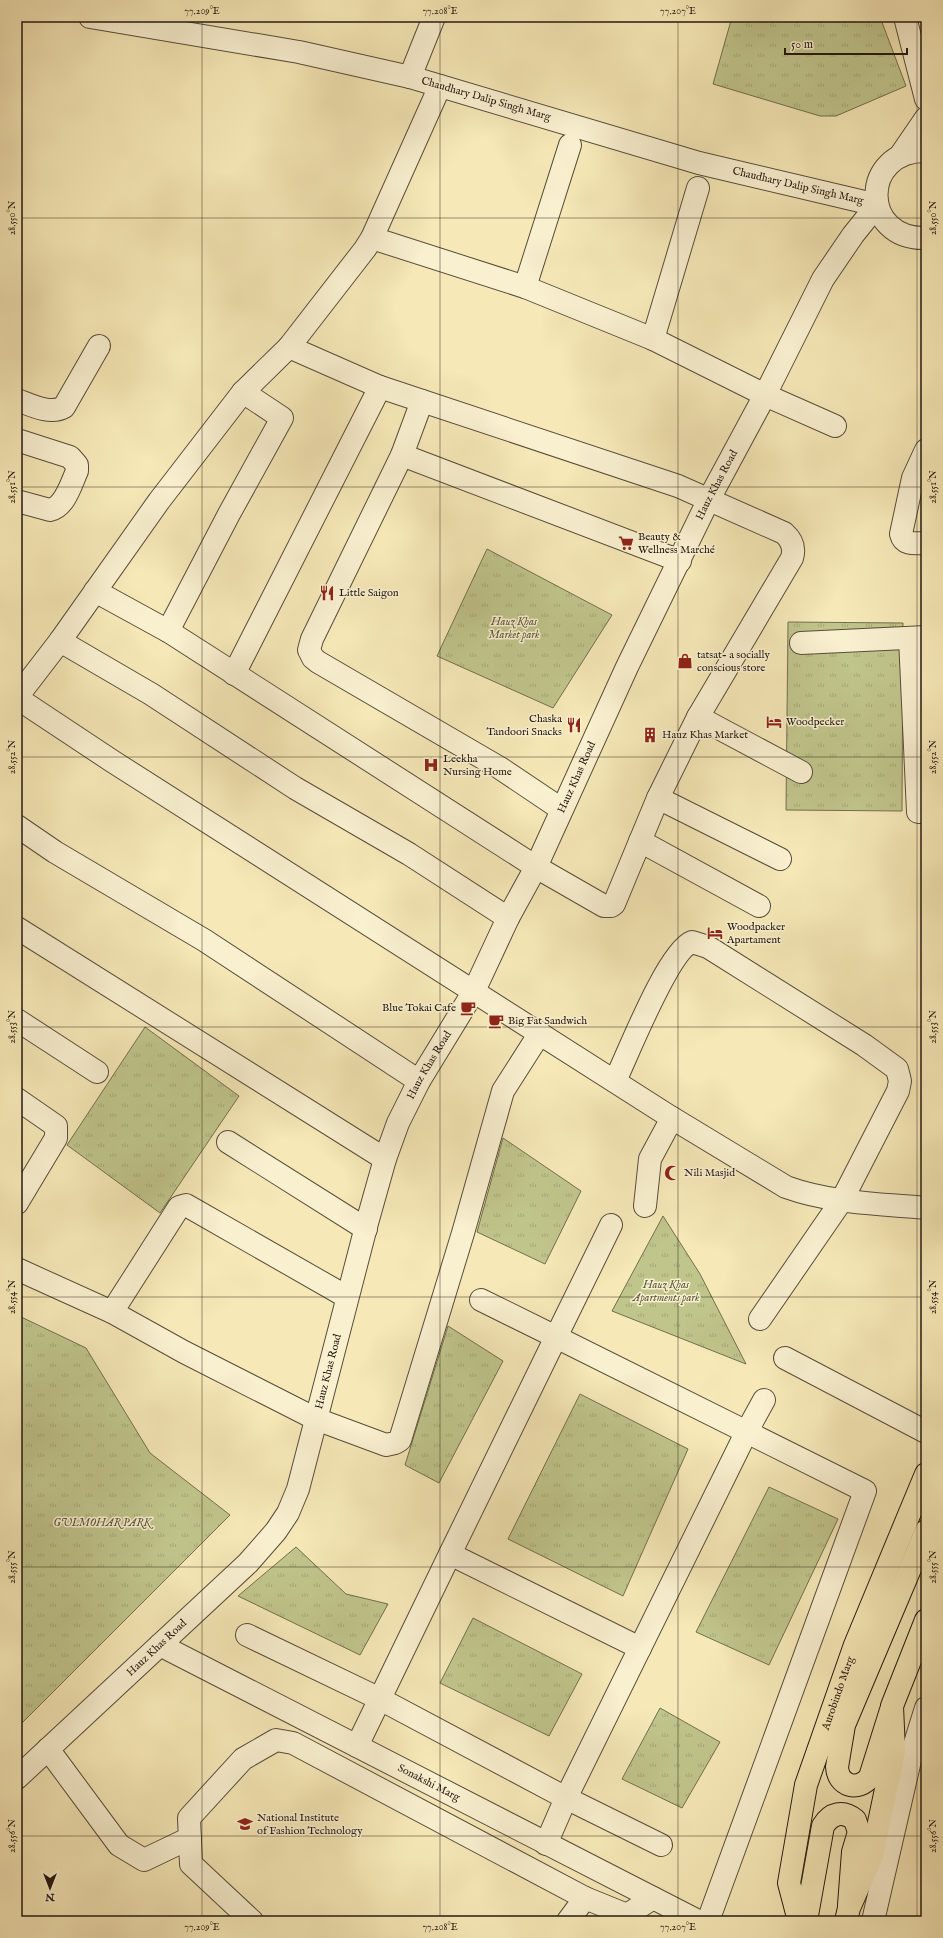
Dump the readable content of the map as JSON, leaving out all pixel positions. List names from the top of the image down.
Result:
{
  "streets": {
    "main road": ["Aurobindo Marg"],
    "street": ["Chaudhary Dalip Singh Marg", "Hauz Khas Road", "Sonakshi Marg"]
  },
  "crossings": [
    ["Chaudhary Dalip Singh Marg", "Hauz Khas Road"],
    ["Hauz Khas Road", "Sonakshi Marg"]
  ],
  "parks": ["Hauz Khas Market park", "Hauz Khas Apartments park", "GULMOHAR PARK"],
  "places": {
    "supermarket": ["Beauty & Wellness Marché"],
    "restaurant": ["Little Saigon", "Chaska Tandoori Snacks"],
    "shop": ["tatsat- a socially conscious store"],
    "hotel": ["Woodpecker", "Woodpacker Apartament"],
    "building": ["Hauz Khas Market"],
    "hospital": ["Leekha Nursing Home"],
    "cafe": ["Blue Tokai Cafe", "Big Fat Sandwich"],
    "mosque": ["Nili Masjid"],
    "school or university": ["National Institute of Fashion Technology"]
  },
  "scale_bar": "50 m",
  "north": "bottom",
  "coordinates": [
    "77.209°E",
    "77.208°E",
    "77.207°E",
    "28.550°N",
    "28.551°N",
    "28.552°N",
    "28.553°N",
    "28.554°N",
    "28.555°N",
    "28.556°N"
  ]
}
